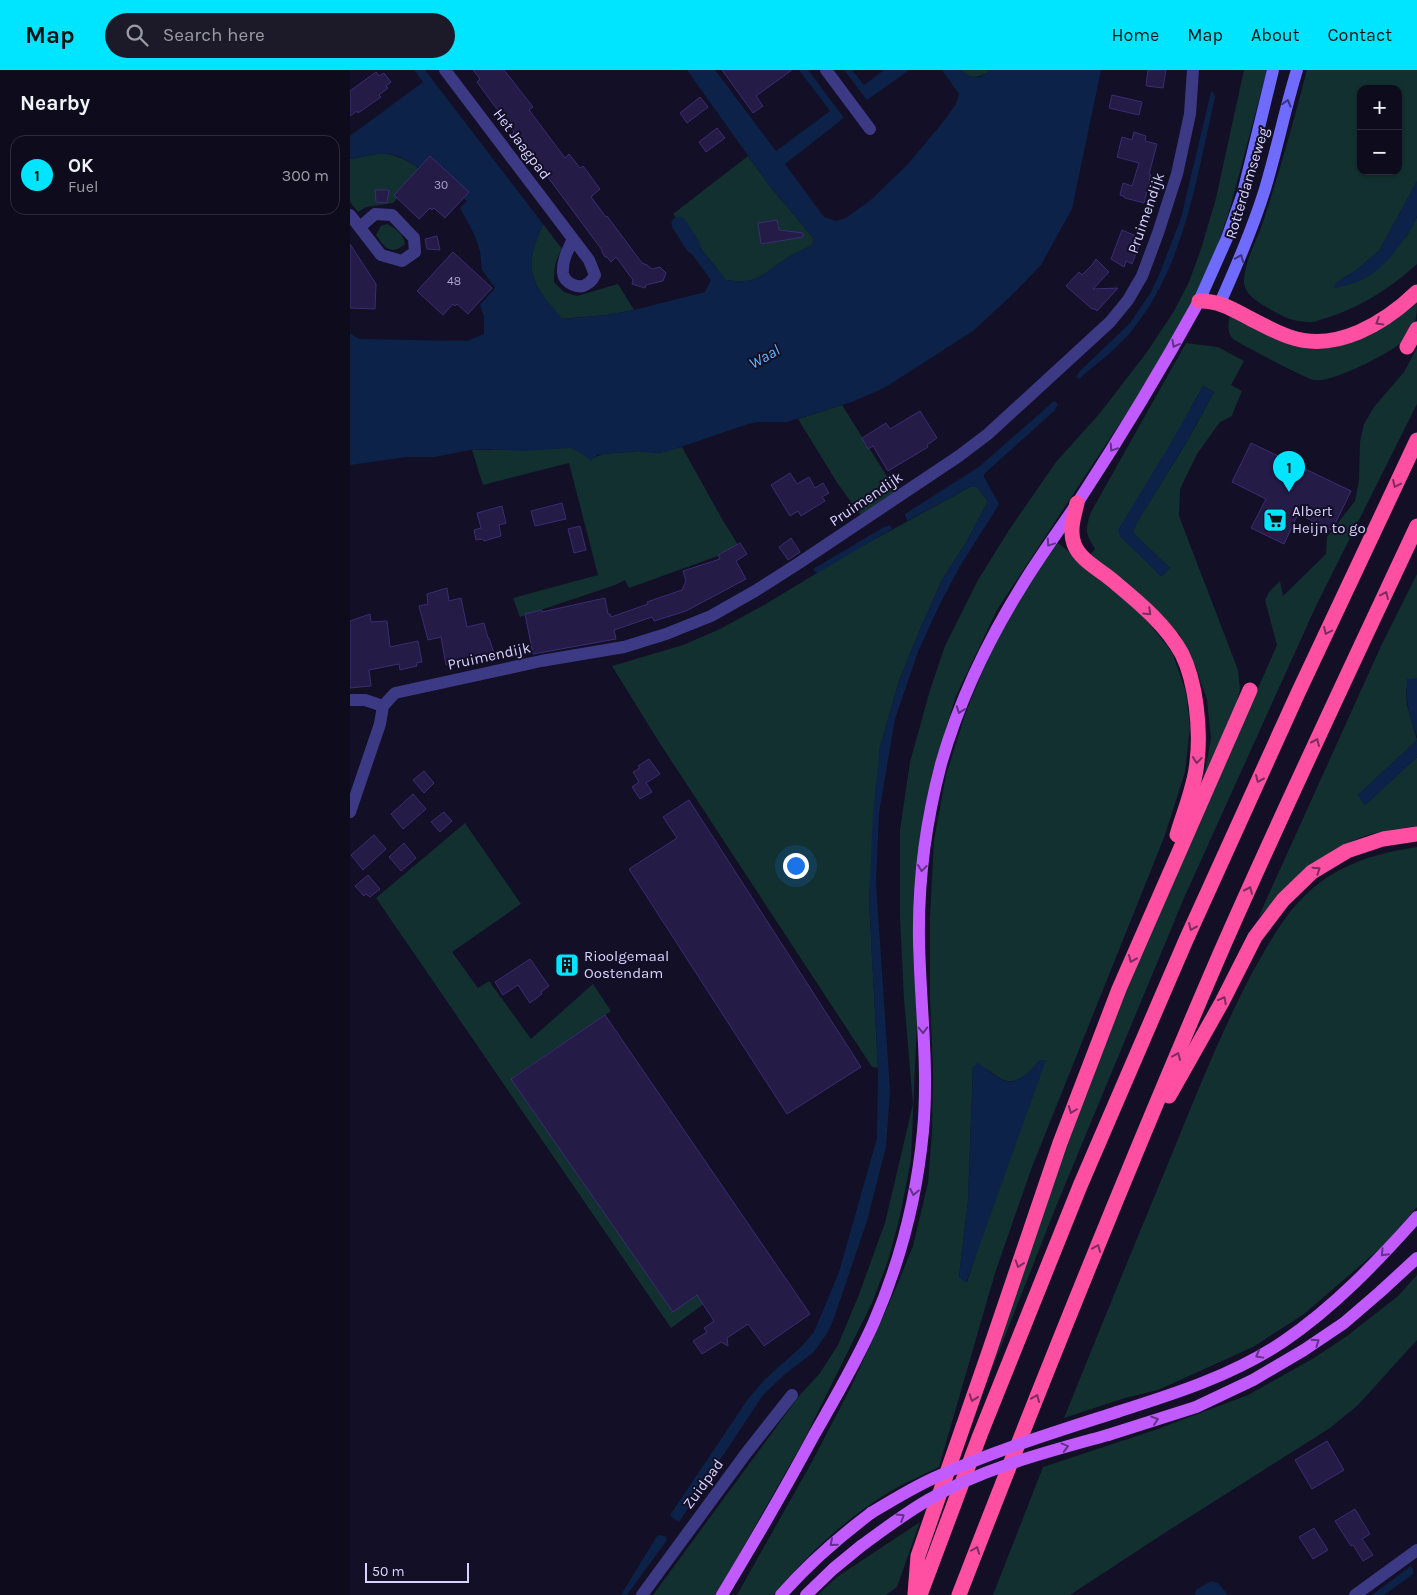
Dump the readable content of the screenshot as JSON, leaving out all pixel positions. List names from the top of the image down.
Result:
{
  "streets": {
    "main road": ["Rotterdamseweg"],
    "street": ["Het Jaagpad", "Pruimendijk", "Zuidpad"]
  },
  "water": ["Waal"],
  "places": {
    "supermarket": ["Albert Heijn to go"],
    "building": ["Rioolgemaal Oostendam"]
  },
  "house_numbers": ["30", "48"],
  "scale_bar": "50 m",
  "page": {
    "header": "Map",
    "search": "Search here",
    "nav": [
      "Home",
      "Map",
      "About",
      "Contact"
    ],
    "heading": "Nearby",
    "map_buttons": ["+", "−"],
    "list": [
      {
        "mark": "1",
        "name": "OK",
        "note": "Fuel",
        "value": "300 m"
      }
    ],
    "pins": "1",
    "scale": "50 m"
  }
}
